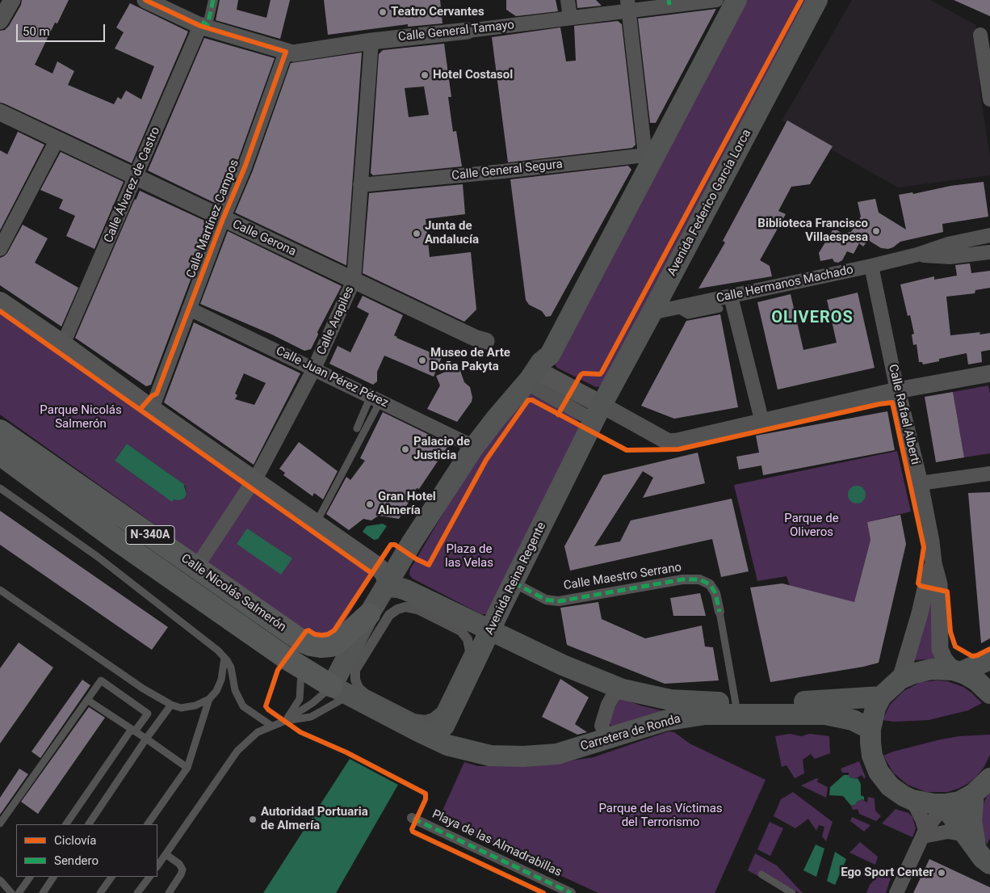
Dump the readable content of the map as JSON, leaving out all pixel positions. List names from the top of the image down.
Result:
{
  "streets": {
    "highway": ["N-340A", "Calle Nicolás Salmerón"],
    "main road": ["Avenida Federico García Lorca", "Avenida Reina Regente", "Carretera de Ronda"],
    "street": [
      "Calle General Tamayo",
      "Calle General Segura",
      "Calle Álvarez de Castro",
      "Calle Martínez Campos",
      "Calle Gerona",
      "Calle Hermanos Machado",
      "Calle Arapiles",
      "Calle Juan Pérez Pérez",
      "Calle Rafael Alberti",
      "Calle Maestro Serrano",
      "Playa de las Almadrabillas"
    ]
  },
  "crossings": [
    ["Calle General Tamayo", "Calle Álvarez de Castro"],
    ["Calle General Tamayo", "Calle Martínez Campos"],
    ["Calle General Tamayo", "Calle Arapiles"],
    ["Calle General Segura", "Calle Arapiles"],
    ["Calle Álvarez de Castro", "Calle Gerona"],
    ["Avenida Federico García Lorca", "Calle Hermanos Machado"],
    ["Avenida Federico García Lorca", "Avenida Reina Regente"],
    ["Calle Martínez Campos", "Calle Gerona"],
    ["Calle Martínez Campos", "Calle Juan Pérez Pérez"],
    ["Calle Gerona", "Calle Arapiles"],
    ["Calle Hermanos Machado", "Calle Rafael Alberti"],
    ["Calle Arapiles", "Calle Juan Pérez Pérez"],
    ["Calle Arapiles", "Calle Nicolás Salmerón"],
    ["Calle Maestro Serrano", "Avenida Reina Regente"],
    ["Avenida Reina Regente", "Carretera de Ronda"],
    ["Calle Nicolás Salmerón", "Carretera de Ronda"]
  ],
  "districts": ["OLIVEROS"],
  "parks": [
    "Parque Nicolás Salmerón",
    "Parque de Oliveros",
    "Plaza de las Velas",
    "Parque de las Víctimas del Terrorismo"
  ],
  "places": [
    "Teatro Cervantes",
    "Hotel Costasol",
    "Biblioteca Francisco Villaespesa",
    "Junta de Andalucía",
    "Museo de Arte Doña Pakyta",
    "Palacio de Justicia",
    "Gran Hotel Almería",
    "Autoridad Portuaria de Almería",
    "Ego Sport Center"
  ],
  "legend": ["Ciclovía", "Sendero"],
  "scale_bar": "50 m"
}
